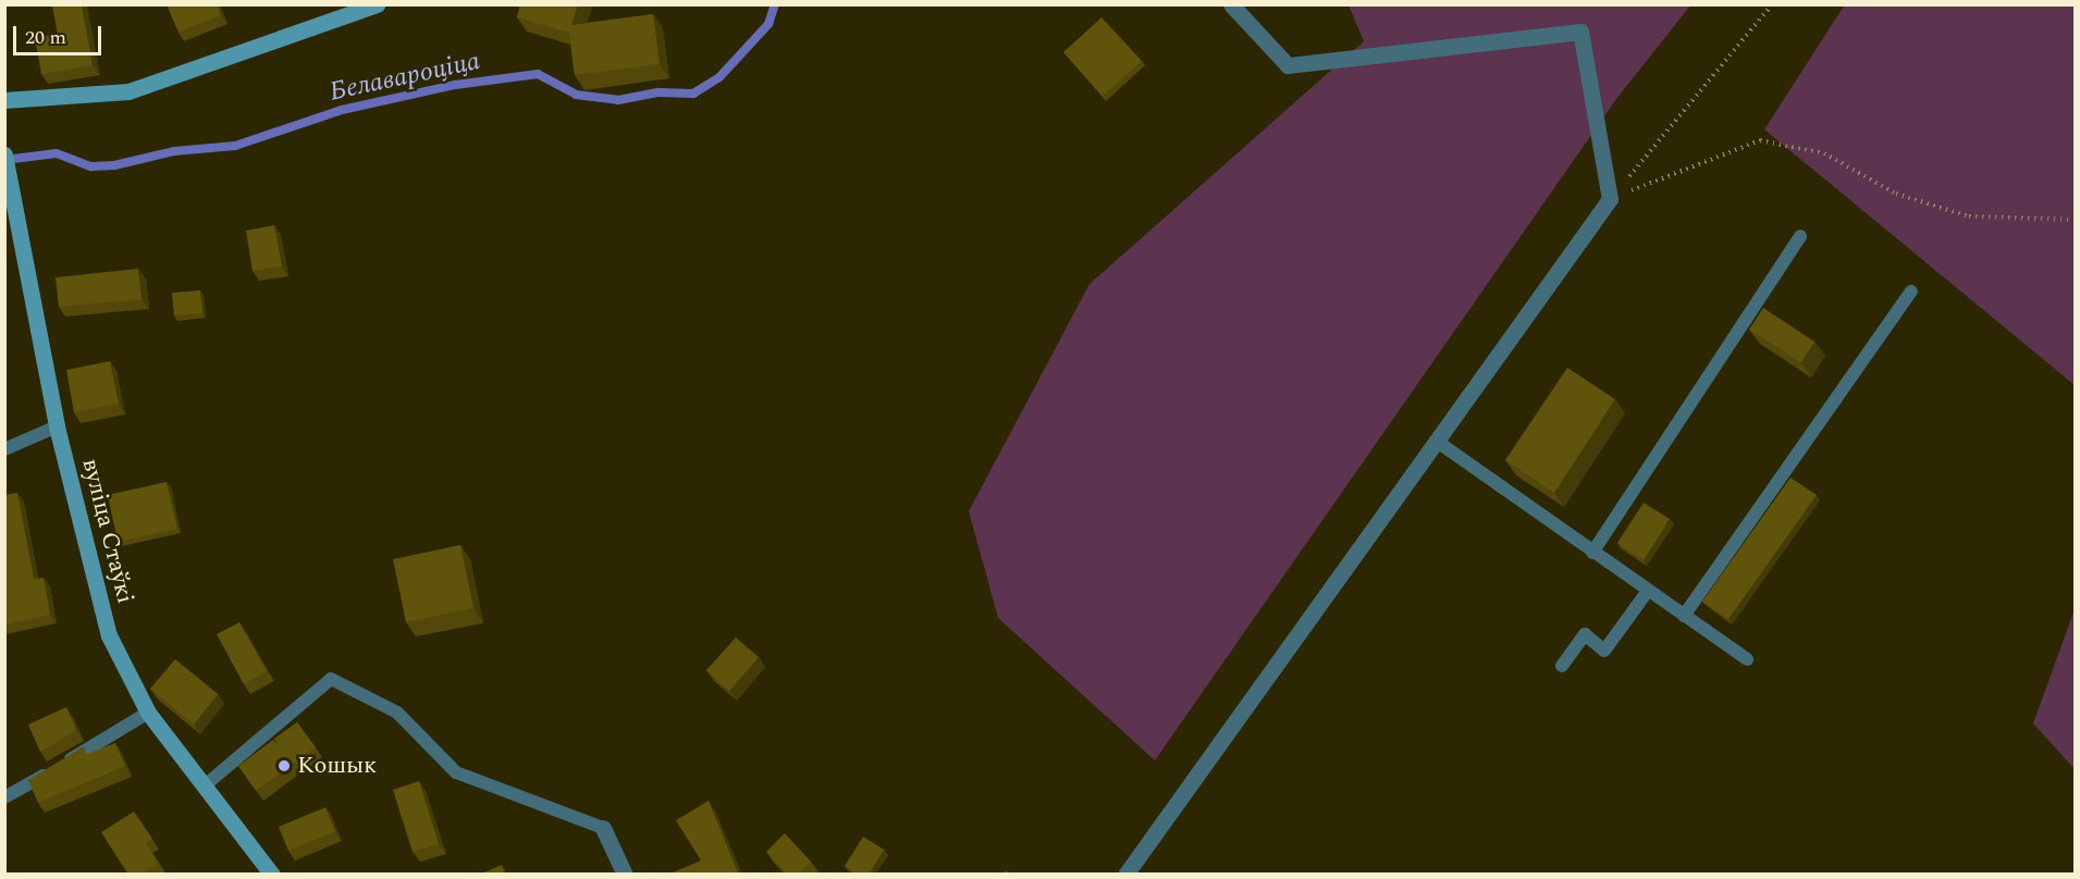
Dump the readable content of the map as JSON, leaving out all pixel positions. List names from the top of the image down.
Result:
{
  "streets": {
    "street": ["вуліца Стаўкі"]
  },
  "water": ["Белавароціца"],
  "places": ["Кошык"],
  "scale_bar": "20 m"
}
